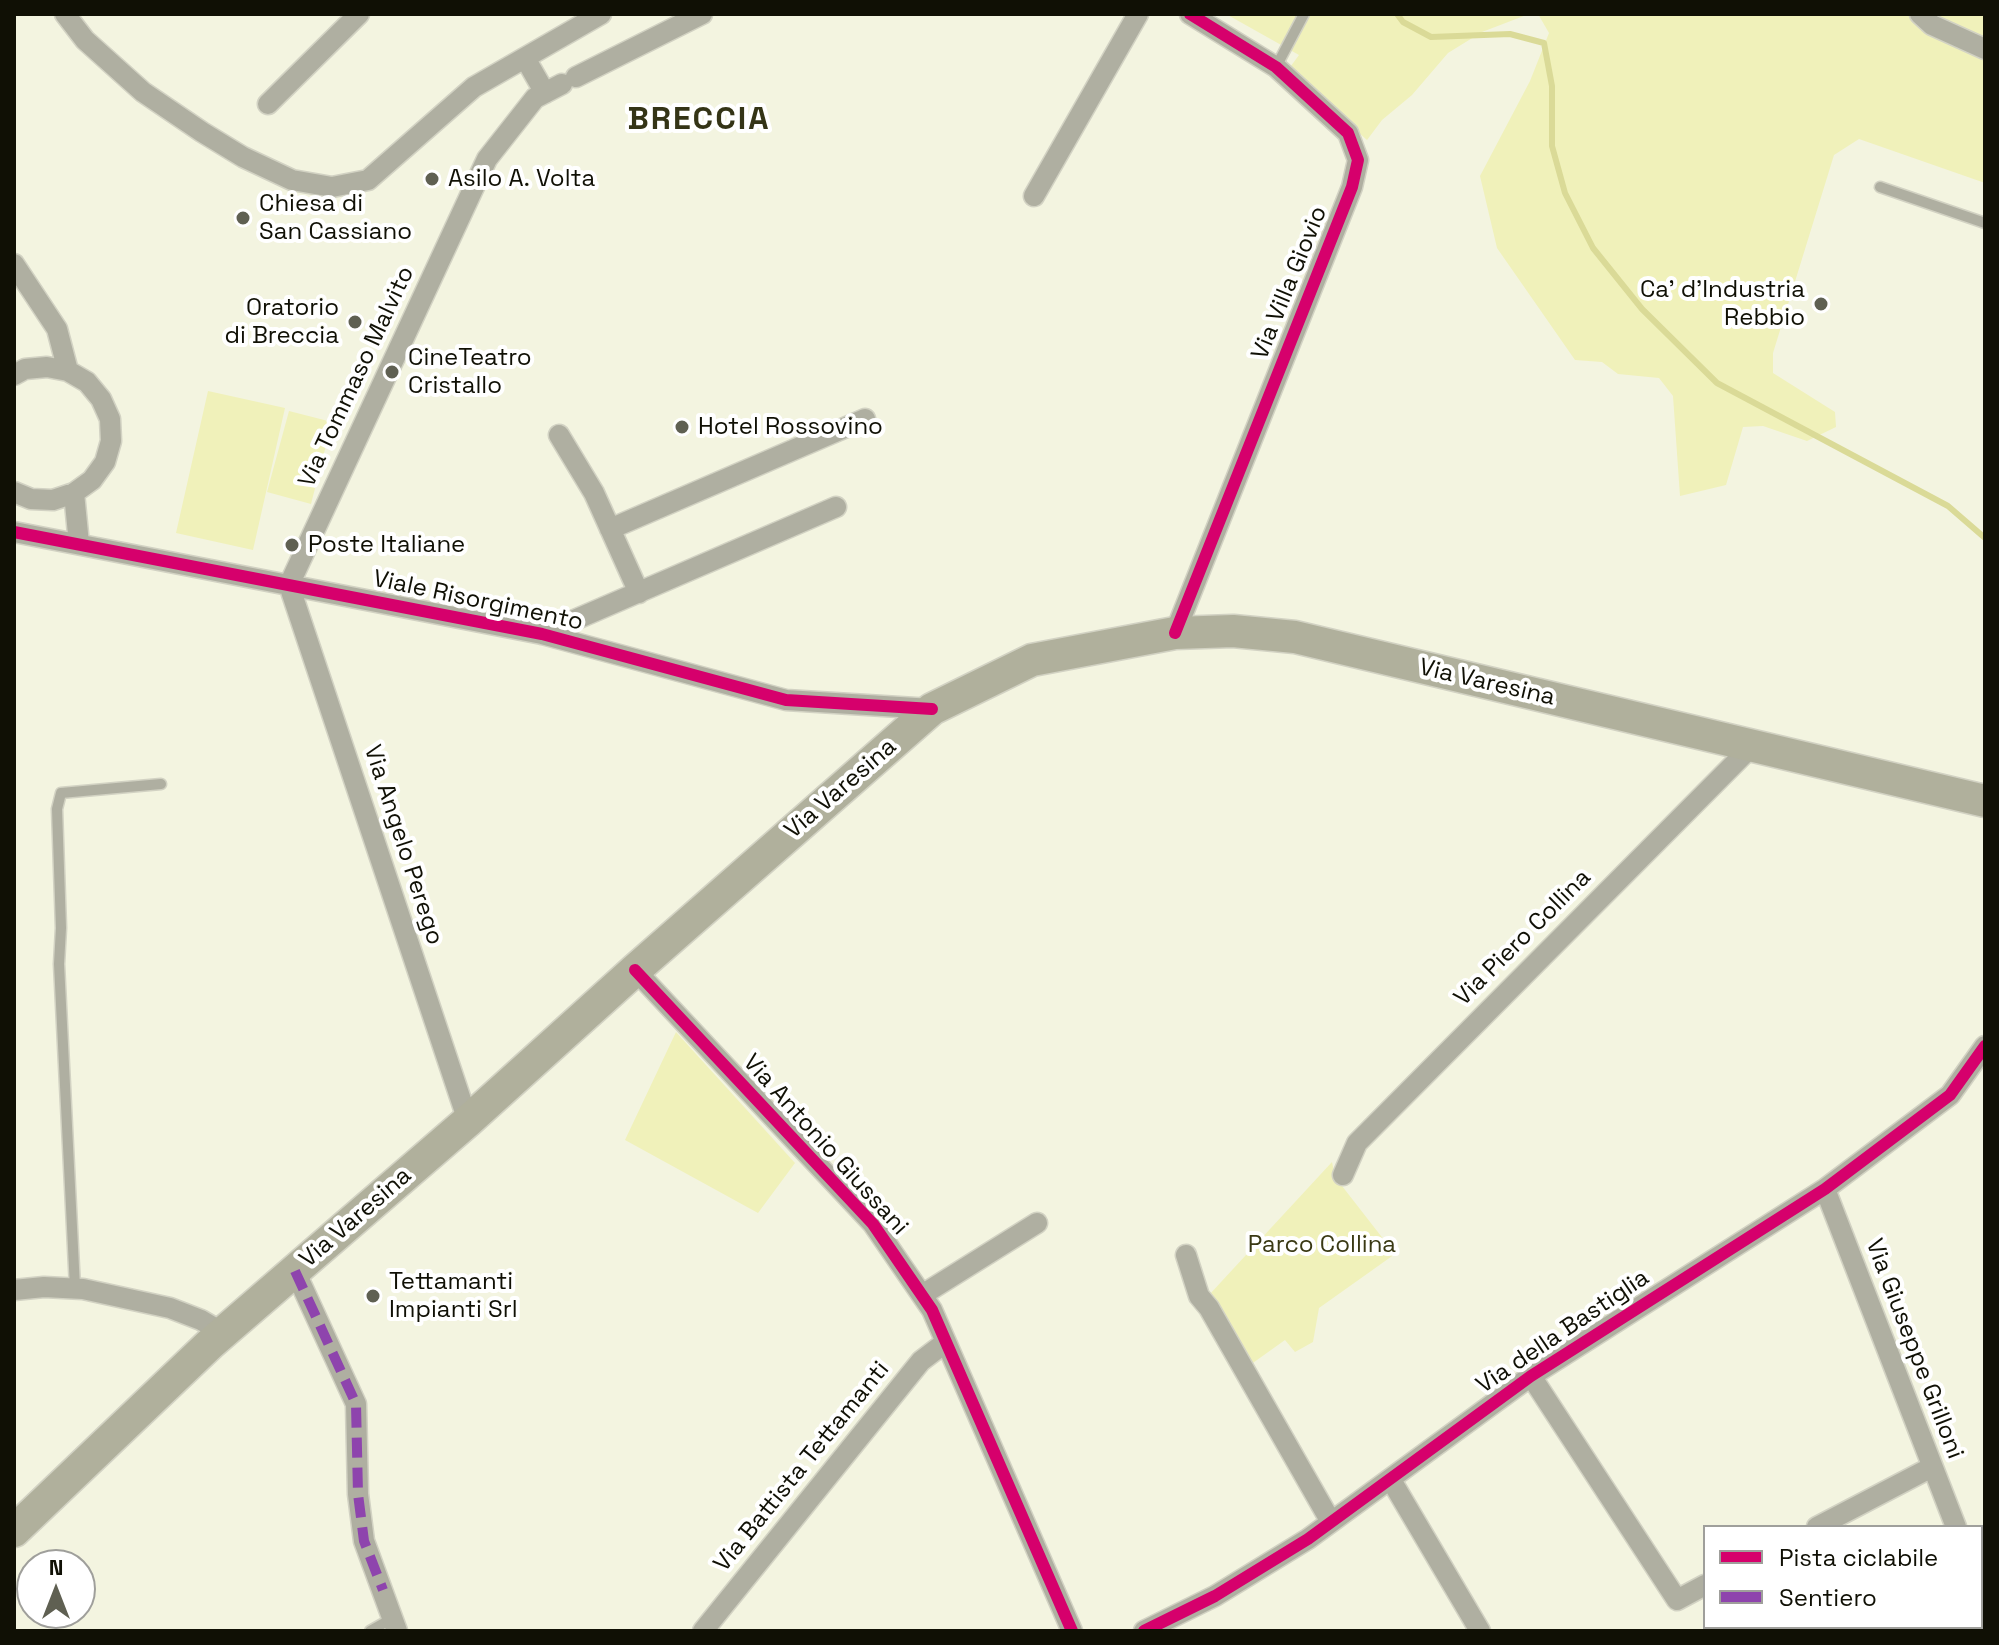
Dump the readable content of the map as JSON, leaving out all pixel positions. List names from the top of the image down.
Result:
{
  "streets": {
    "main road": ["Via Varesina"],
    "street": [
      "Via Villa Giovio",
      "Via Tommaso Malvito",
      "Viale Risorgimento",
      "Via Angelo Perego",
      "Via Piero Collina",
      "Via Antonio Giussani",
      "Via della Bastiglia",
      "Via Giuseppe Grilloni",
      "Via Battista Tettamanti"
    ]
  },
  "crossings": [
    ["Via Villa Giovio", "Via Varesina"],
    ["Via Tommaso Malvito", "Viale Risorgimento"],
    ["Via Tommaso Malvito", "Via Angelo Perego"],
    ["Viale Risorgimento", "Via Varesina"],
    ["Viale Risorgimento", "Via Angelo Perego"],
    ["Via Varesina", "Via Angelo Perego"],
    ["Via Varesina", "Via Piero Collina"],
    ["Via Varesina", "Via Antonio Giussani"],
    ["Via Antonio Giussani", "Via Battista Tettamanti"],
    ["Via della Bastiglia", "Via Giuseppe Grilloni"]
  ],
  "districts": ["BRECCIA"],
  "parks": ["Parco Collina"],
  "places": [
    "Asilo A. Volta",
    "Chiesa di San Cassiano",
    "Ca' d'Industria Rebbio",
    "Oratorio di Breccia",
    "CineTeatro Cristallo",
    "Hotel Rossovino",
    "Poste Italiane",
    "Tettamanti Impianti Srl"
  ],
  "legend": ["Pista ciclabile", "Sentiero"],
  "north": "top"
}
